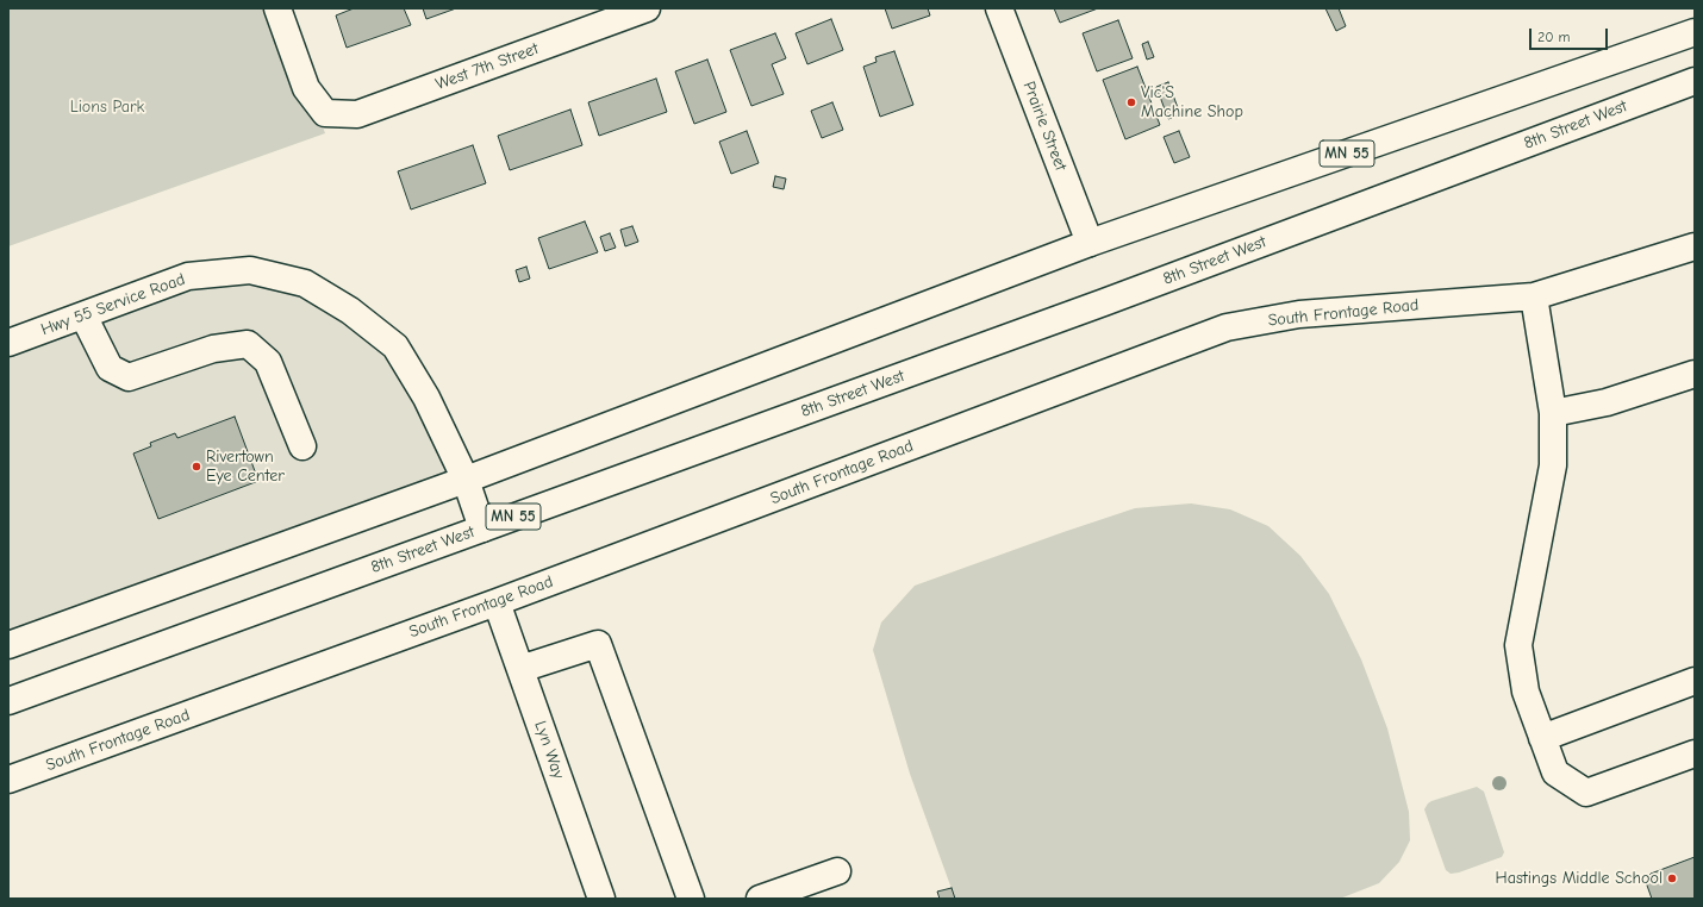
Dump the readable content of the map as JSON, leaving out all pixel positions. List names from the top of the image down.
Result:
{
  "streets": {
    "main road": [
      "West 7th Street",
      "8th Street West",
      "Prairie Street",
      "MN 55",
      "Hwy 55 Service Road",
      "South Frontage Road",
      "Lyn Way"
    ]
  },
  "crossings": [
    ["8th Street West", "Hwy 55 Service Road"],
    ["Prairie Street", "MN 55"],
    ["MN 55", "Hwy 55 Service Road"],
    ["South Frontage Road", "Lyn Way"]
  ],
  "parks": ["Lions Park"],
  "places": ["Vic'S Machine Shop", "Rivertown Eye Center", "Hastings Middle School"],
  "scale_bar": "20 m"
}
